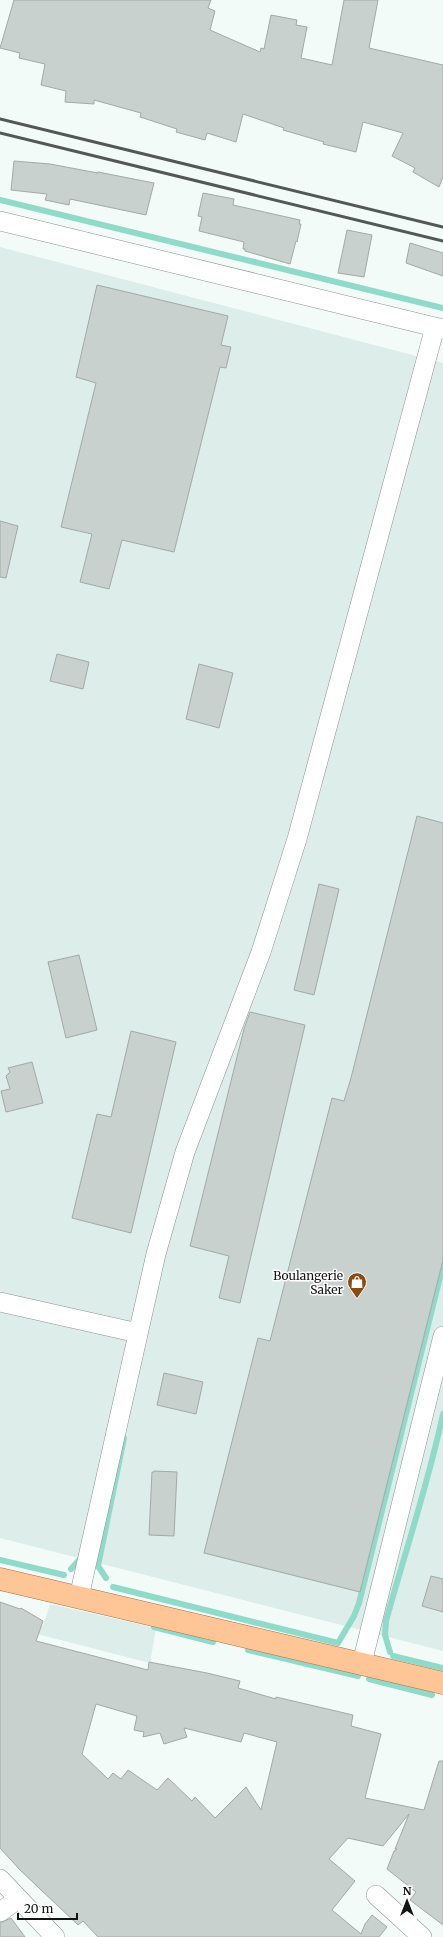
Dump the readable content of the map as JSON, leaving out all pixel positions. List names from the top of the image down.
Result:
{
  "places": {
    "shop": ["Boulangerie Saker"]
  },
  "scale_bar": "20 m",
  "north": "top"
}
